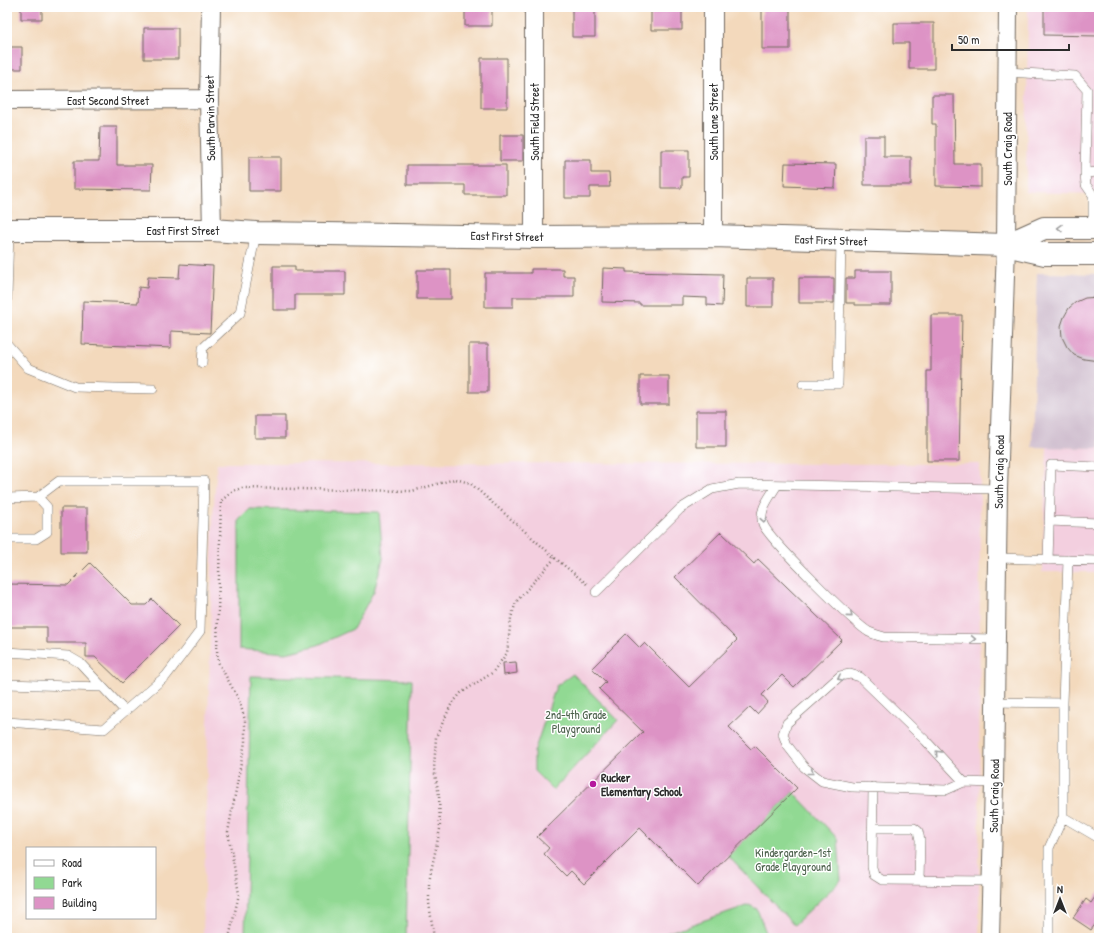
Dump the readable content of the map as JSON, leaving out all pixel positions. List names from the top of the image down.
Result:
{
  "streets": {
    "street": [
      "East Second Street",
      "South Parvin Street",
      "South Field Street",
      "South Lane Street",
      "South Craig Road",
      "East First Street"
    ]
  },
  "crossings": [
    ["East Second Street", "South Parvin Street"],
    ["South Parvin Street", "East First Street"],
    ["South Field Street", "East First Street"],
    ["South Lane Street", "East First Street"],
    ["South Craig Road", "East First Street"]
  ],
  "parks": ["2nd-4th Grade Playground", "Kindergarden-1st Grade Playground"],
  "places": ["Rucker Elementary School"],
  "legend": ["Road", "Park", "Building"],
  "scale_bar": "50 m",
  "north": "top"
}
